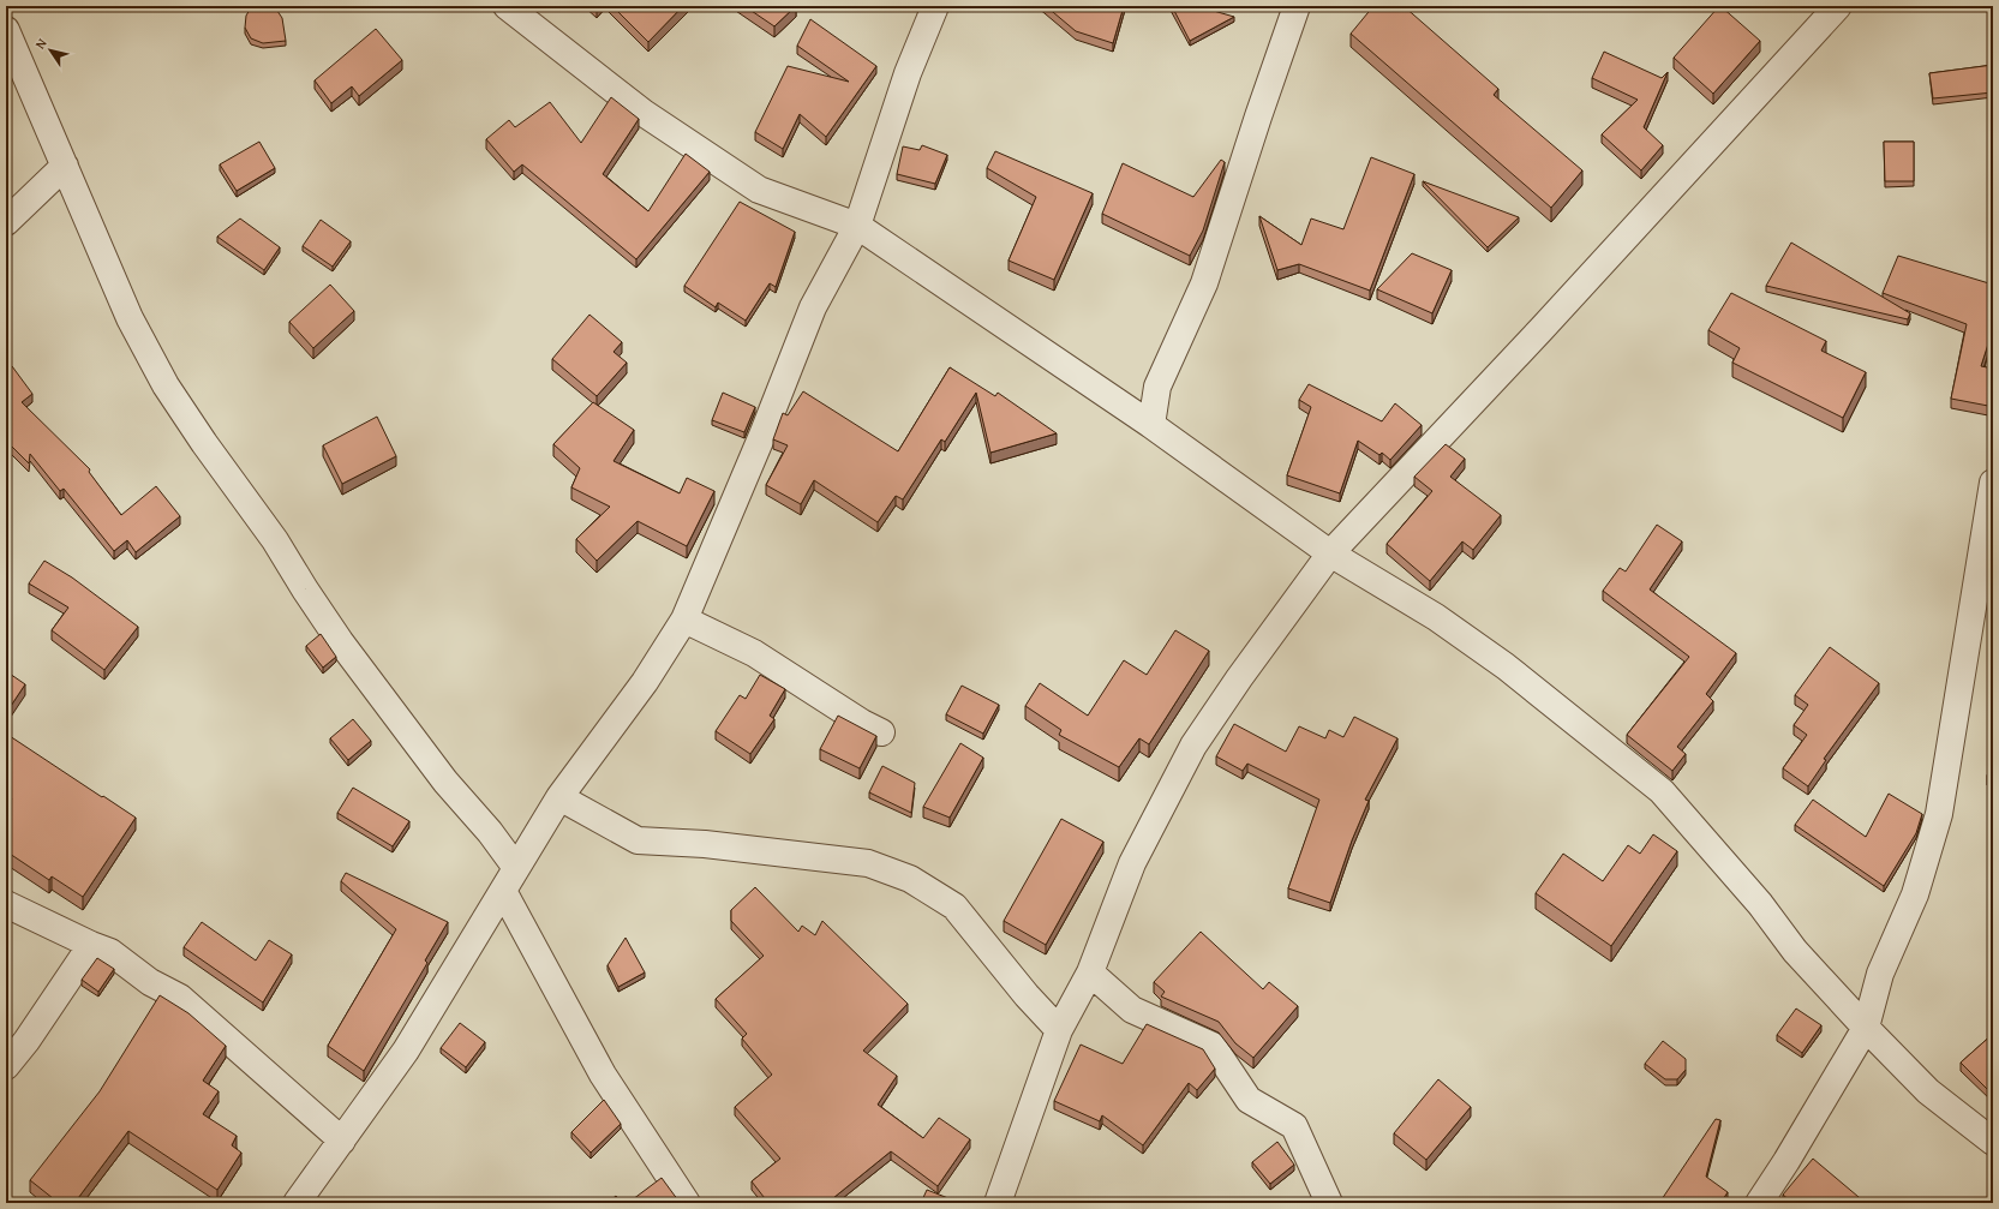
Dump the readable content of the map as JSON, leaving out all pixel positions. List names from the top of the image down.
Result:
{
  "north": "top left"
}
